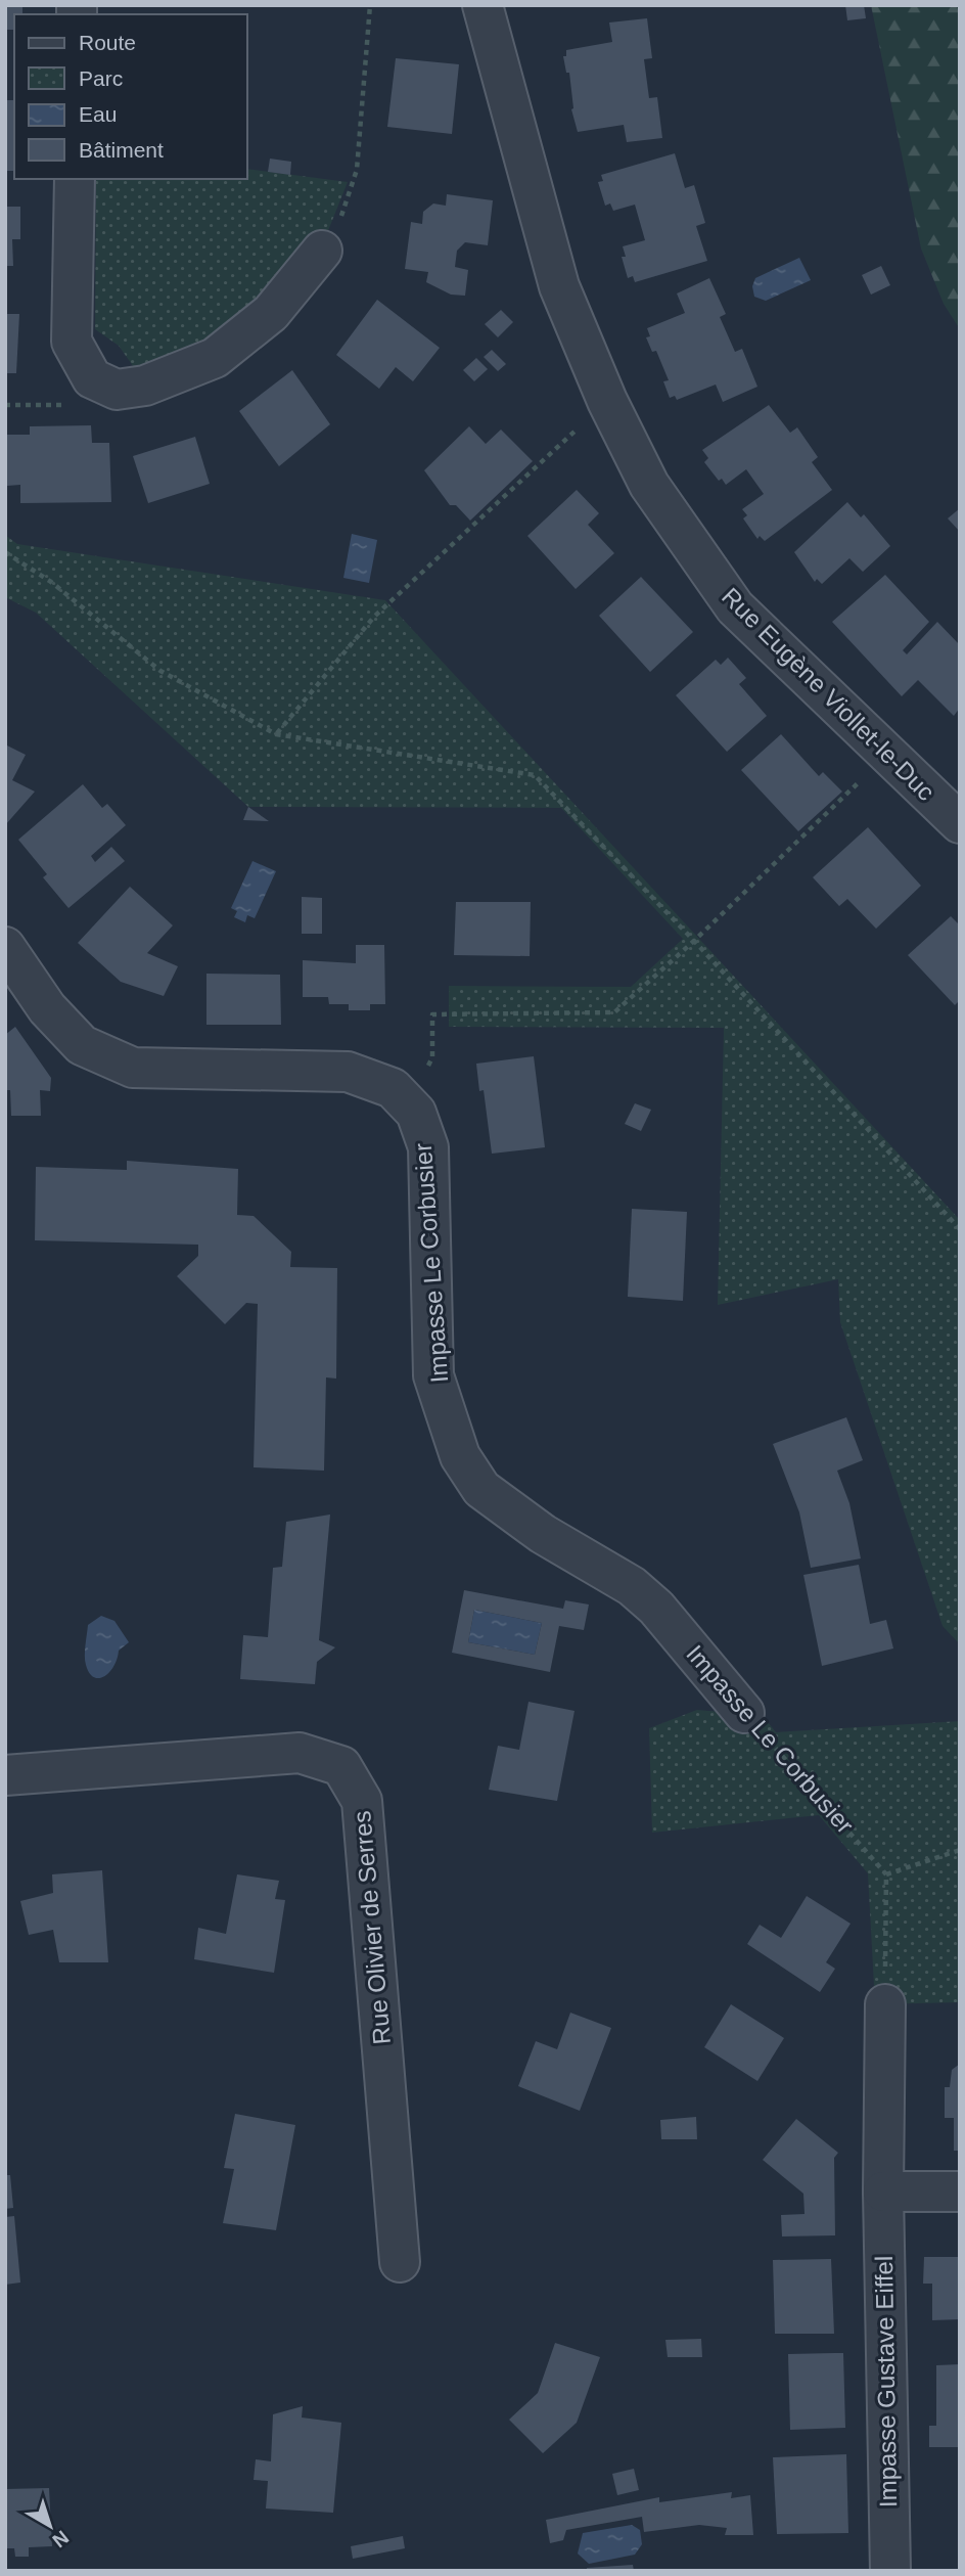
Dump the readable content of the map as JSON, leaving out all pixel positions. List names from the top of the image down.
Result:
{
  "streets": {
    "street": [
      "Rue Eugène Viollet-le-Duc",
      "Impasse Le Corbusier",
      "Rue Olivier de Serres",
      "Impasse Gustave Eiffel"
    ]
  },
  "legend": [
    "Route",
    "Parc",
    "Eau",
    "Bâtiment"
  ],
  "north": "bottom right"
}
